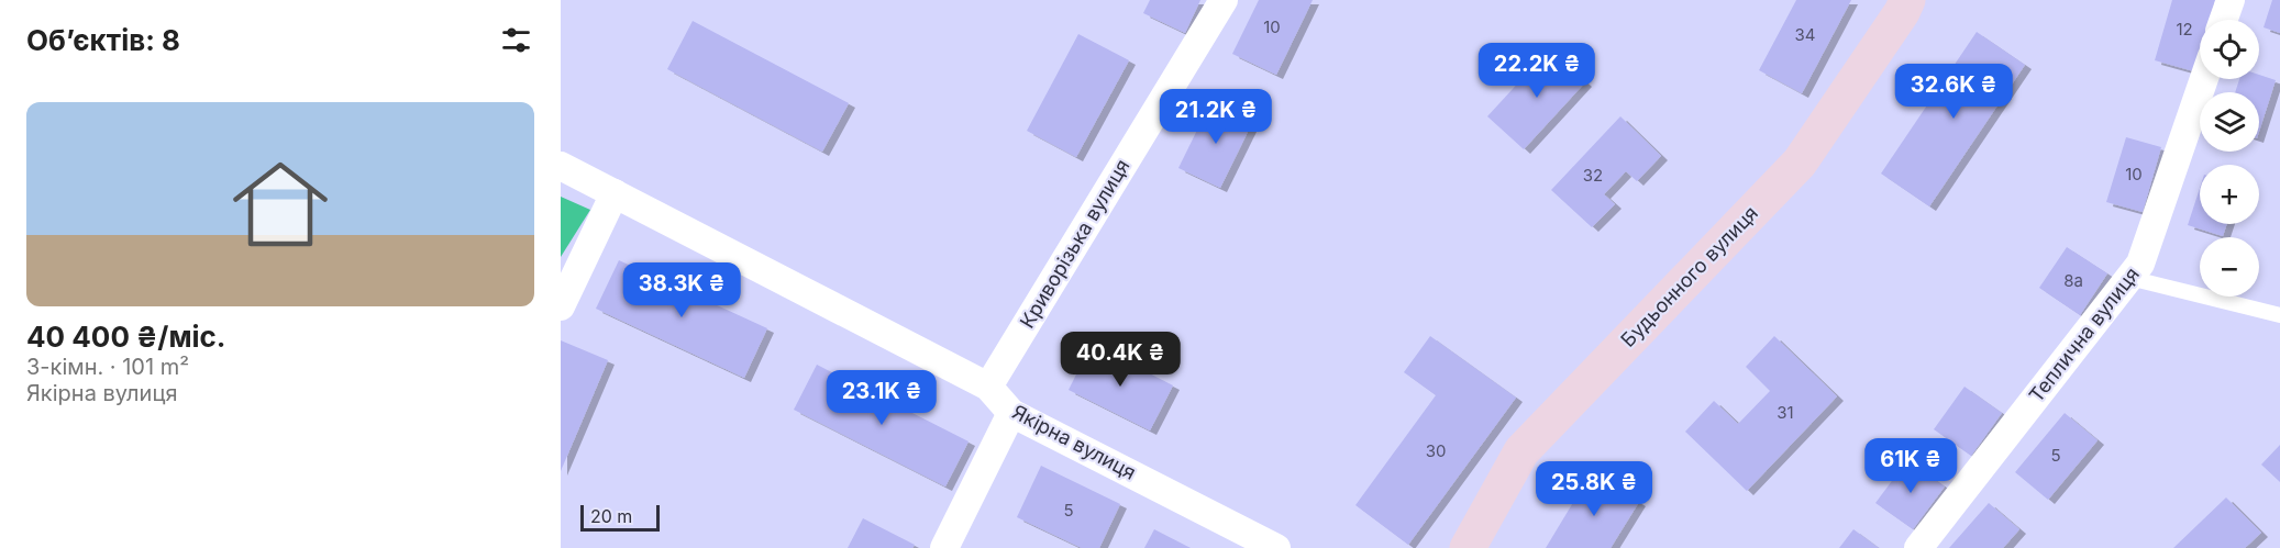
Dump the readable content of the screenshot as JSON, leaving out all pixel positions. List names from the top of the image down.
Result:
{
  "streets": {
    "main road": ["Будьонного вулиця"],
    "street": ["Криворізька вулиця", "Теплична вулиця", "Якірна вулиця"]
  },
  "crossings": [
    ["Криворізька вулиця", "Якірна вулиця"]
  ],
  "house_numbers": [
    "10",
    "12",
    "34",
    "10",
    "32",
    "8а",
    "31",
    "30",
    "5",
    "5"
  ],
  "scale_bar": "20 m",
  "page": {
    "heading": "Об’єктів: 8",
    "map_buttons": ["+", "−"],
    "price": [
      "22.2K ₴",
      "32.6K ₴",
      "21.2K ₴",
      "38.3K ₴",
      "40.4K ₴",
      "23.1K ₴",
      "61K ₴",
      "25.8K ₴"
    ],
    "list": [
      {
        "name": "40 400 ₴/міс.",
        "note": "3-кімн. · 101 m² · Якірна вулиця"
      }
    ],
    "scale": "20 m"
  }
}
